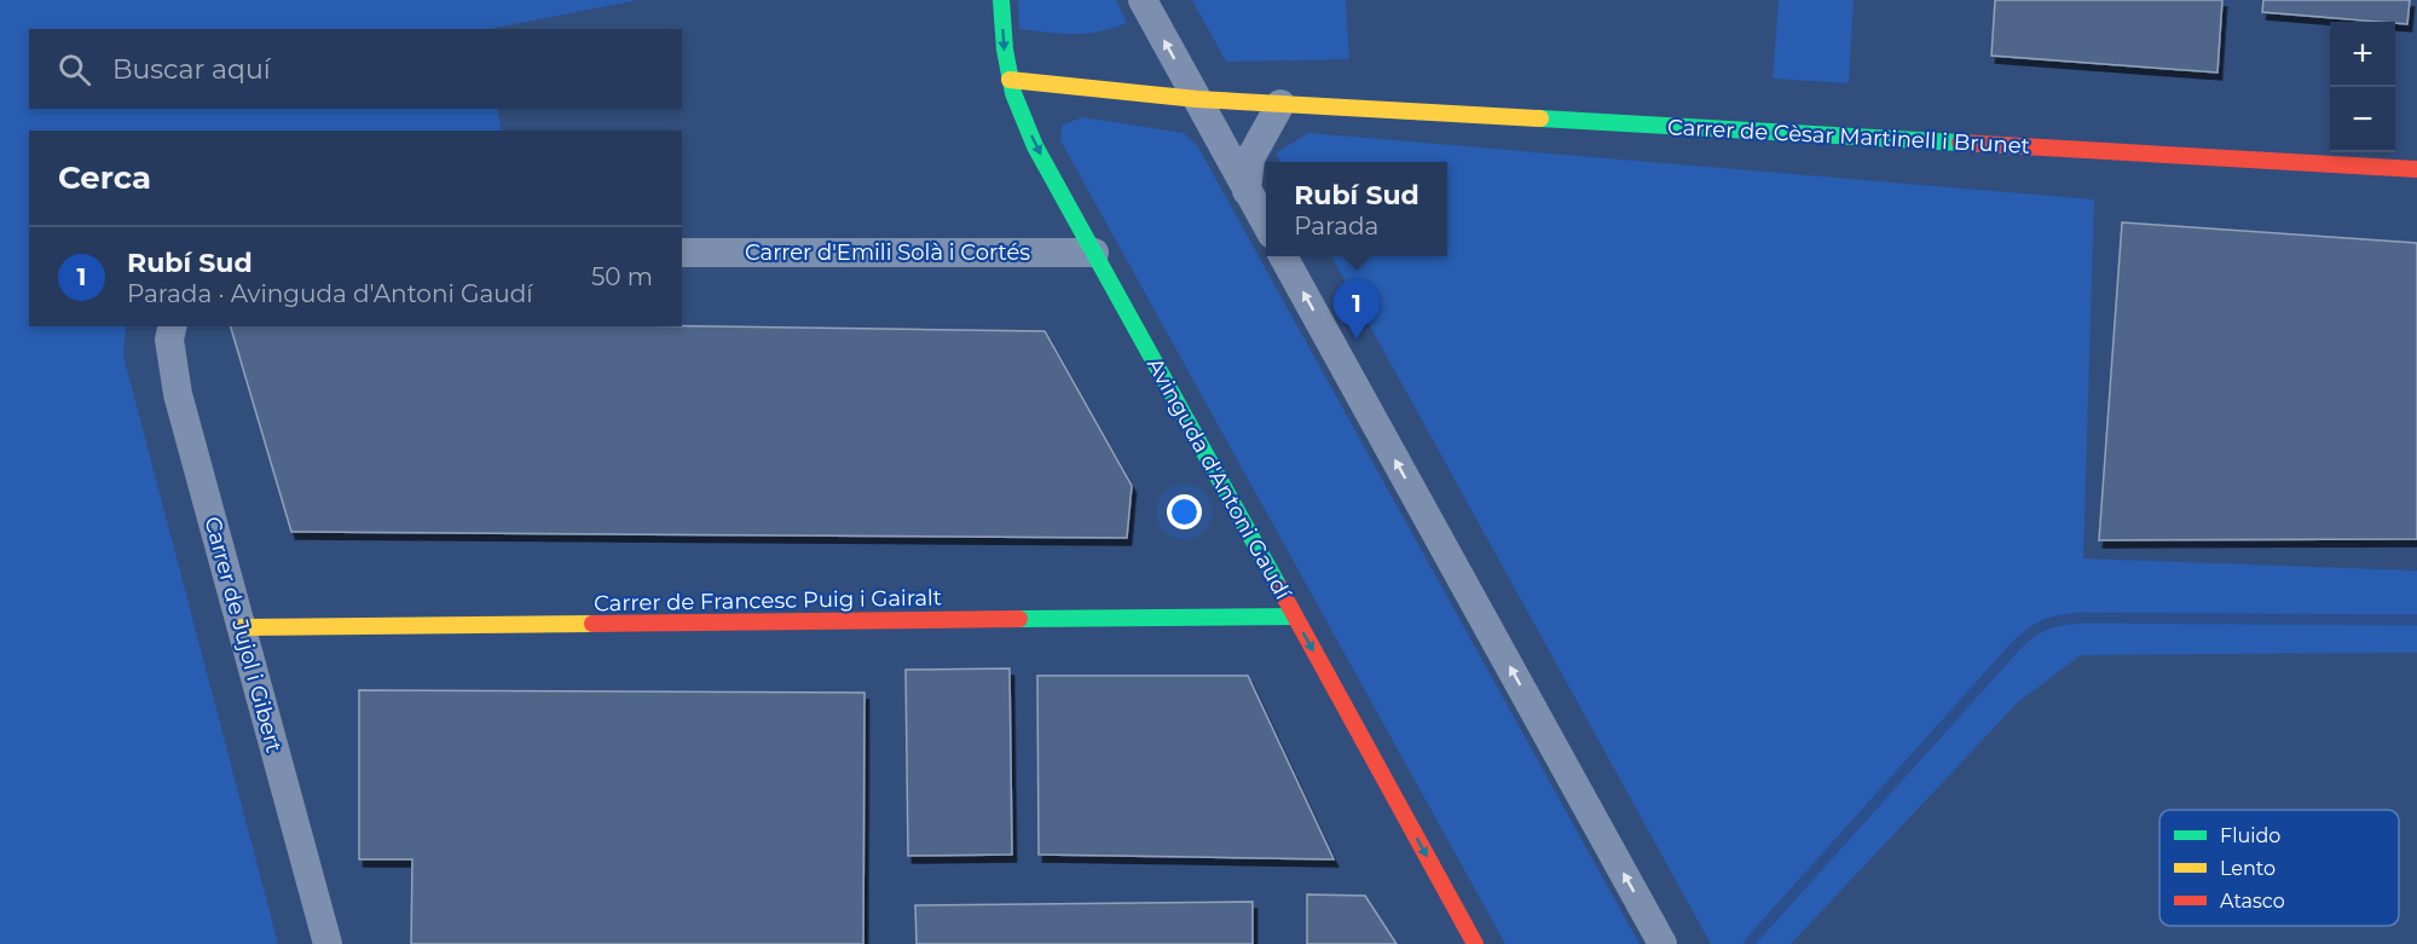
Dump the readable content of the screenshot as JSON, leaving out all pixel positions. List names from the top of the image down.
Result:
{
  "streets": {
    "street": [
      "Carrer de Cèsar Martinell i Brunet",
      "Carrer d'Emili Solà i Cortés",
      "Avinguda d'Antoni Gaudí",
      "Carrer de Francesc Puig i Gairalt",
      "Carrer de Jujol i Gibert"
    ]
  },
  "crossings": [
    ["Carrer de Cèsar Martinell i Brunet", "Avinguda d'Antoni Gaudí"],
    ["Carrer d'Emili Solà i Cortés", "Avinguda d'Antoni Gaudí"],
    ["Avinguda d'Antoni Gaudí", "Carrer de Francesc Puig i Gairalt"],
    ["Carrer de Francesc Puig i Gairalt", "Carrer de Jujol i Gibert"]
  ],
  "one_way": ["Avinguda d'Antoni Gaudí"],
  "legend": ["Fluido", "Lento", "Atasco"],
  "page": {
    "map_buttons": ["+", "−"],
    "search": "Buscar aquí",
    "heading": "Cerca",
    "popup": ["Rubí Sud", "Parada"],
    "list": [
      {
        "mark": "1",
        "name": "Rubí Sud",
        "note": "Parada · Avinguda d'Antoni Gaudí",
        "value": "50 m"
      }
    ],
    "pins": "1"
  }
}
